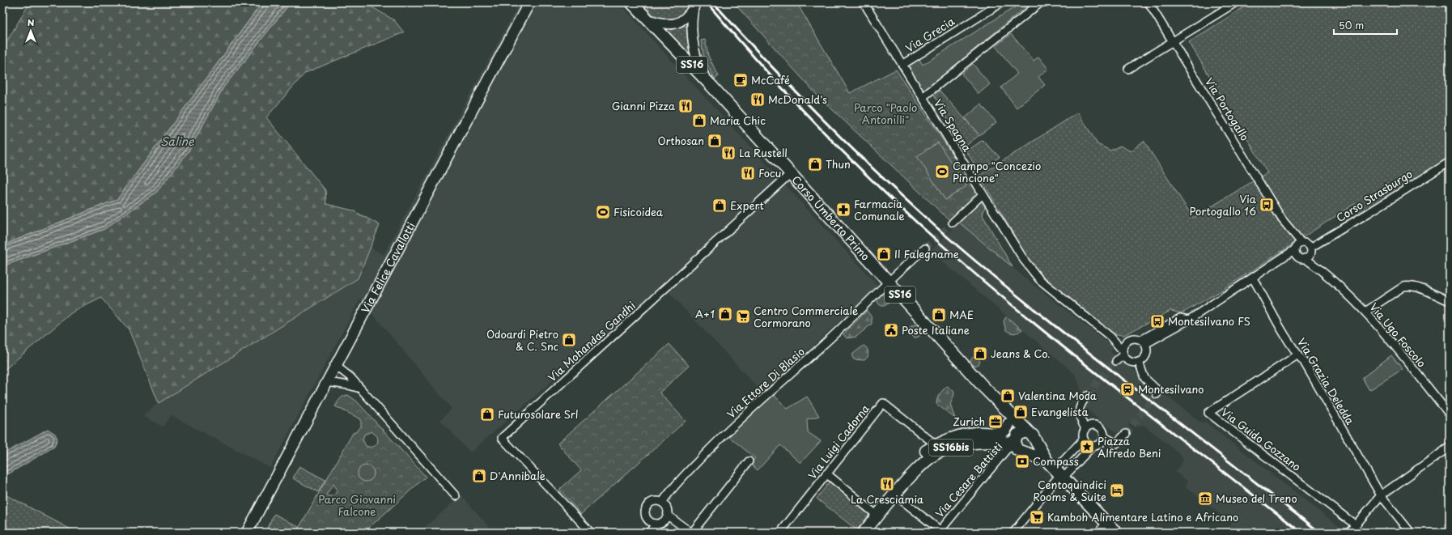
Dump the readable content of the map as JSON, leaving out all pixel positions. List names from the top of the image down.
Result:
{
  "streets": {
    "main road": [
      "SS16",
      "Corso Umberto Primo",
      "Via Felice Cavallotti",
      "SS16bis"
    ],
    "street": [
      "Via Grecia",
      "Via Portogallo",
      "Via Spagna",
      "Corso Strasburgo",
      "Via Ugo Foscolo",
      "Via Mohandas Gandhi",
      "Via Grazia Deledda",
      "Via Ettore Di Blasio",
      "Via Guido Gozzano",
      "Via Luigi Cadorna",
      "Via Cesare Battisti"
    ]
  },
  "crossings": [
    ["Via Grecia", "Via Spagna"],
    ["Via Portogallo", "Corso Strasburgo"],
    ["Via Portogallo", "Via Ugo Foscolo"],
    ["Corso Strasburgo", "Via Ugo Foscolo"],
    ["Corso Umberto Primo", "Via Mohandas Gandhi"],
    ["Corso Umberto Primo", "Via Ettore Di Blasio"],
    ["Corso Umberto Primo", "SS16bis"],
    ["Corso Umberto Primo", "Via Cesare Battisti"],
    ["Via Grazia Deledda", "Via Guido Gozzano"],
    ["Via Luigi Cadorna", "SS16bis"],
    ["SS16bis", "Via Cesare Battisti"]
  ],
  "water": ["Saline"],
  "parks": ["Parco \"Paolo Antonilli\"", "Parco Giovanni Falcone"],
  "places": {
    "cafe": ["McCafé"],
    "restaurant": [
      "McDonald's",
      "Gianni Pizza",
      "La Rustell",
      "Focu",
      "La Cresciamia"
    ],
    "shop": [
      "Maria Chic",
      "Orthosan",
      "Thun",
      "Expert",
      "Il Falegname",
      "A+1",
      "MAE",
      "Odoardi Pietro & C. Snc",
      "Jeans & Co.",
      "Valentina Moda",
      "Evangelista",
      "Futurosolare Srl",
      "D'Annibale"
    ],
    "sports": ["Campo \"Concezio Pincione\"", "Fisicoidea"],
    "bus stop": ["Via Portogallo 16", "Montesilvano FS"],
    "pharmacy": ["Farmacia Comunale"],
    "supermarket": ["Centro Commerciale Cormorano", "Kamboh Alimentare Latino e Africano"],
    "public building": ["Poste Italiane"],
    "station": ["Montesilvano"],
    "office": ["Zurich"],
    "place": ["Piazza Alfredo Beni"],
    "bank": ["Compass"],
    "hotel": ["Centoquindici Rooms & Suite"],
    "museum": ["Museo del Treno"]
  },
  "scale_bar": "50 m",
  "north": "top"
}
